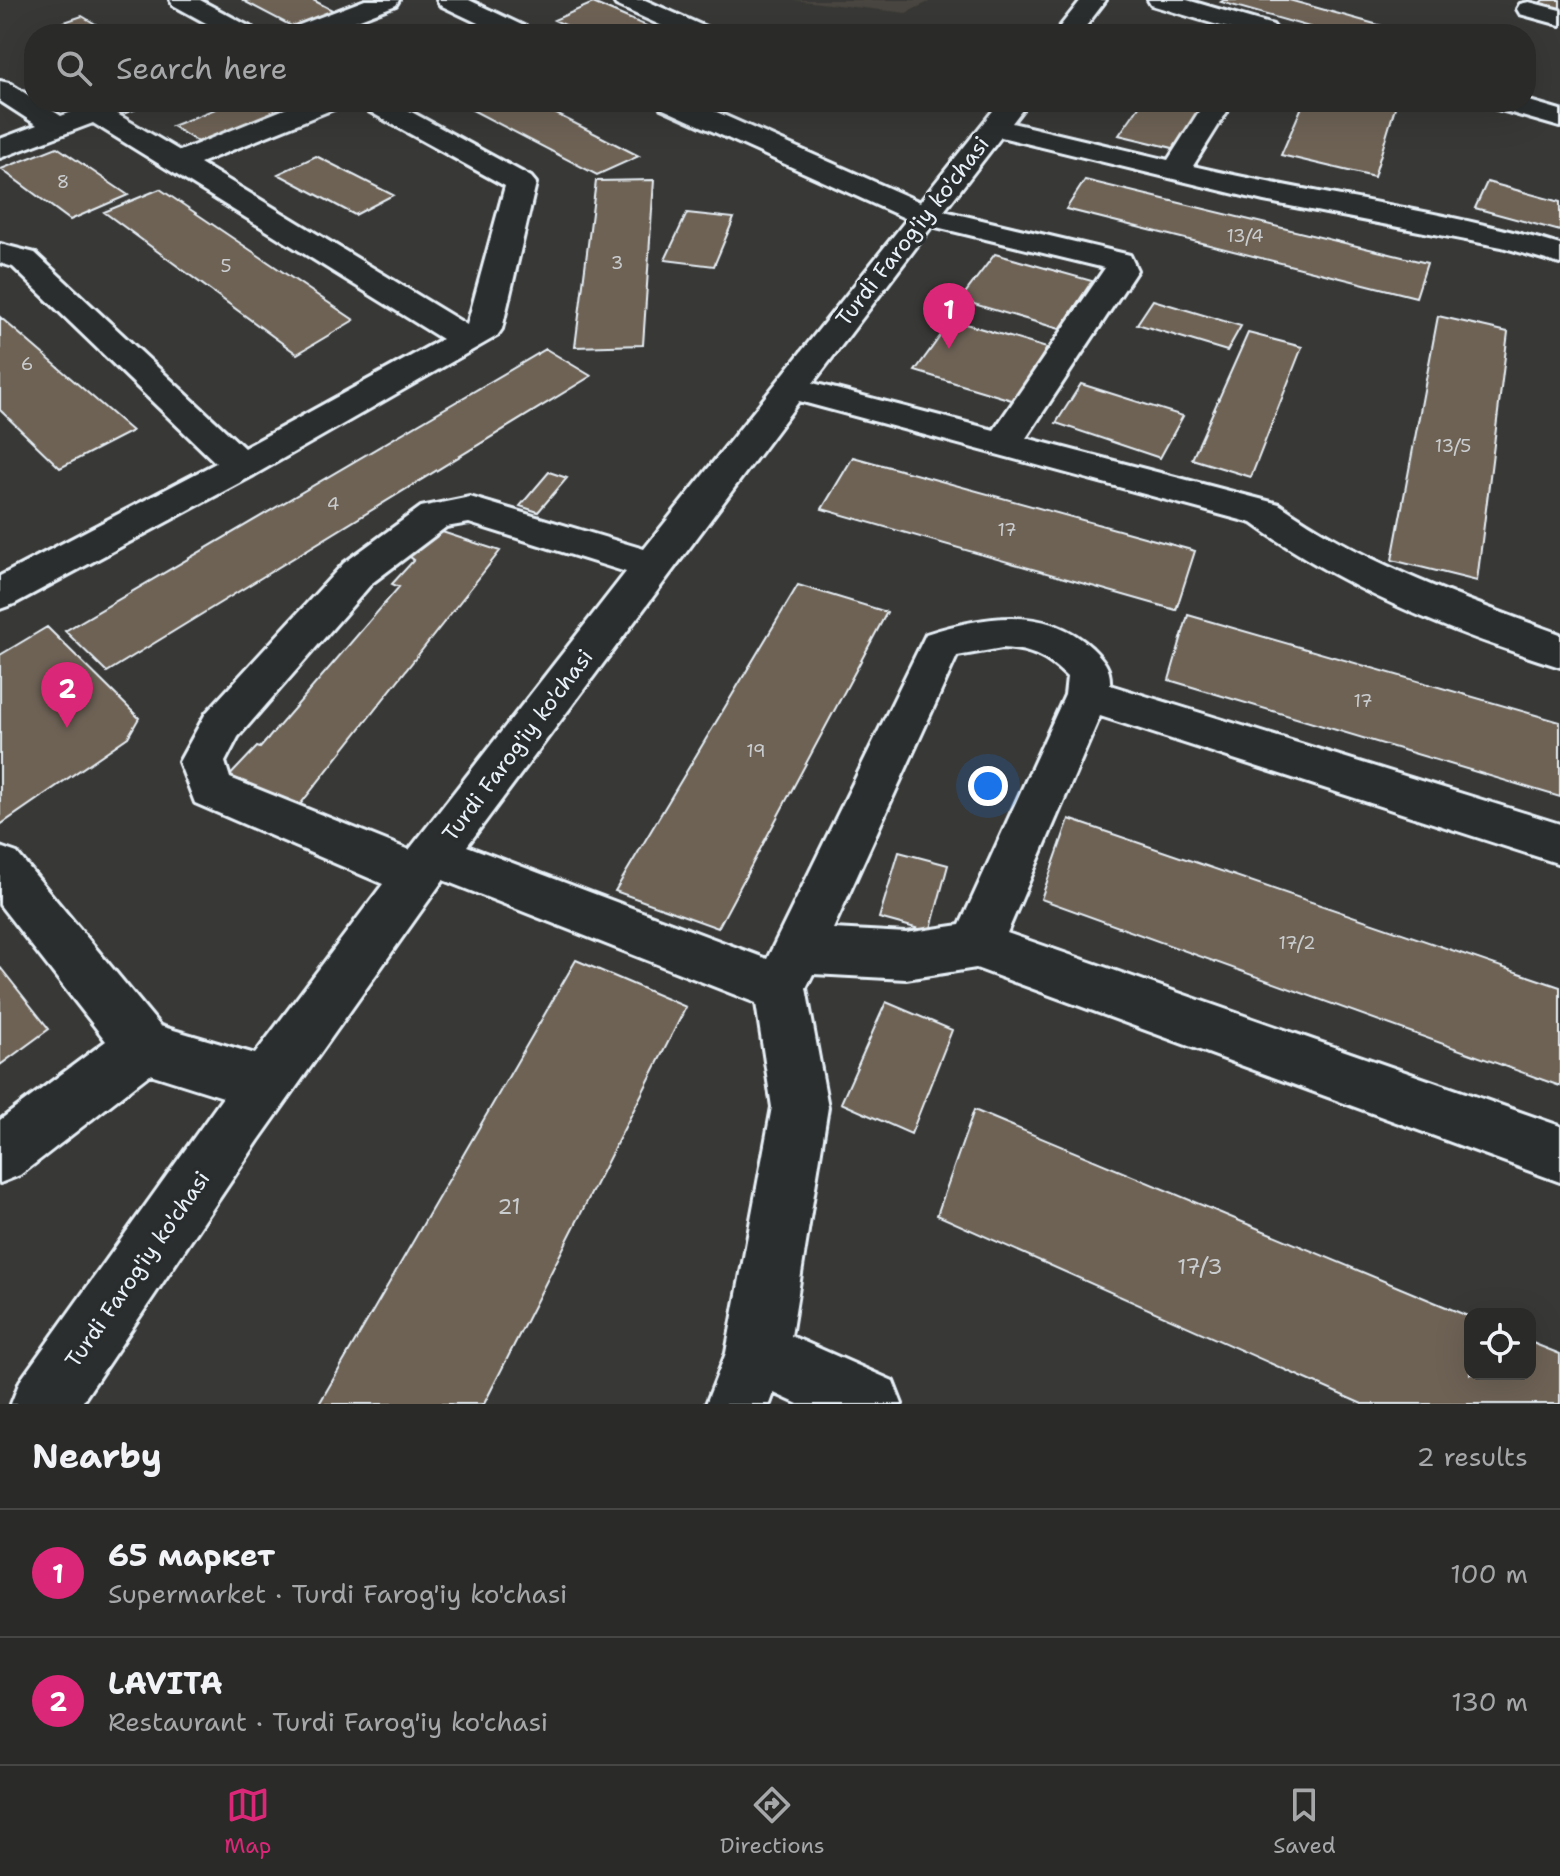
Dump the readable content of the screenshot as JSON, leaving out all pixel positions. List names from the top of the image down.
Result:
{
  "streets": {
    "street": ["Turdi Farog'iy ko'chasi"]
  },
  "house_numbers": [
    "8",
    "13/4",
    "3",
    "5",
    "6",
    "13/5",
    "4",
    "17",
    "17",
    "19",
    "17/2",
    "21",
    "17/3"
  ],
  "page": {
    "search": "Search here",
    "pins": ["1", "2"],
    "heading": ["Nearby", "2 results"],
    "list": [
      {
        "mark": "1",
        "name": "65 маркет",
        "note": "Supermarket · Turdi Farog'iy ko'chasi",
        "value": "100 m"
      },
      {
        "mark": "2",
        "name": "LAVITA",
        "note": "Restaurant · Turdi Farog'iy ko'chasi",
        "value": "130 m"
      }
    ],
    "nav": ["Map", "Directions", "Saved"]
  }
}
